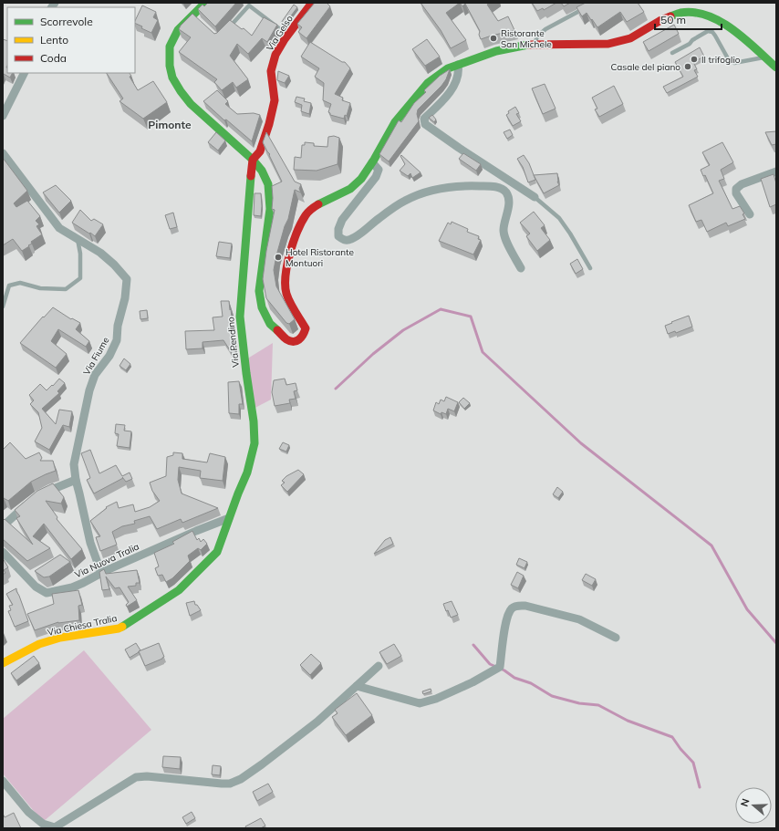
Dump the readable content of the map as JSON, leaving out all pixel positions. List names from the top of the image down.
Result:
{
  "streets": {
    "main road": ["Via Gelso", "Via Pendino", "Via Chiesa Tralia"],
    "street": ["Via Fiume", "Via Nuova Tralia"]
  },
  "crossings": [
    ["Via Gelso", "Via Pendino"],
    ["Via Pendino", "Via Nuova Tralia"],
    ["Via Pendino", "Via Chiesa Tralia"],
    ["Via Fiume", "Via Nuova Tralia"],
    ["Via Nuova Tralia", "Via Chiesa Tralia"]
  ],
  "districts": ["Pimonte"],
  "places": [
    "Ristorante San Michele",
    "Il trifoglio",
    "Casale del piano",
    "Hotel Ristorante Montuori"
  ],
  "legend": ["Scorrevole", "Lento", "Coda"],
  "scale_bar": "50 m",
  "north": "left"
}
